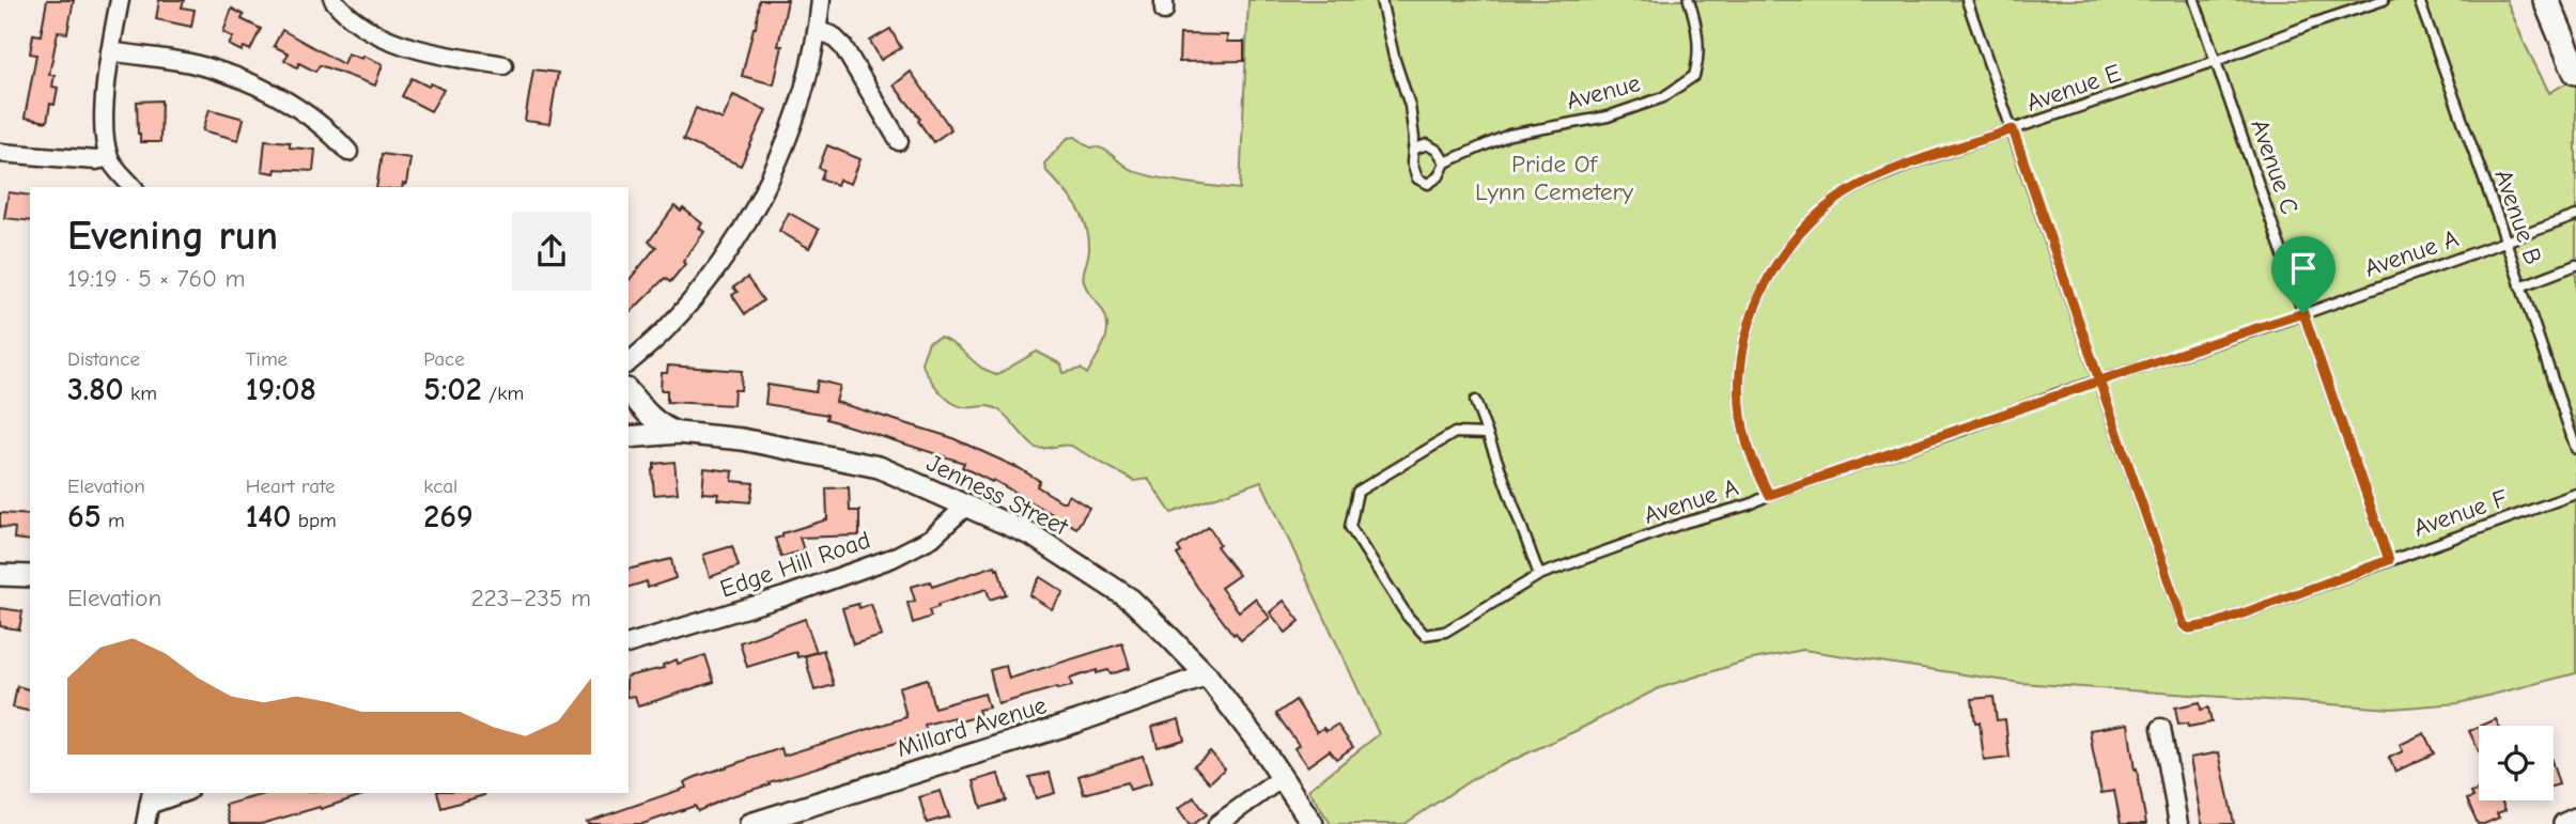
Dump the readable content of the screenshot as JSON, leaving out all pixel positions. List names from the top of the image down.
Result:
{
  "streets": {
    "street": ["Jenness Street", "Edge Hill Road", "Millard Avenue"],
    "lane": [
      "Avenue E",
      "Avenue",
      "Avenue C",
      "Avenue B",
      "Avenue A",
      "Avenue F"
    ]
  },
  "crossings": [
    ["Avenue E", "Avenue C"],
    ["Avenue E", "Avenue A"],
    ["Avenue C", "Avenue A"],
    ["Avenue C", "Avenue F"],
    ["Avenue B", "Avenue A"],
    ["Avenue A", "Avenue F"],
    ["Jenness Street", "Edge Hill Road"],
    ["Jenness Street", "Millard Avenue"]
  ],
  "parks": ["Pride Of Lynn Cemetery"],
  "page": {
    "heading": ["Evening run", "19:19 · 5 × 760 m"],
    "stats": [
      ["Distance", "3.80 km"],
      ["Time", "19:08"],
      ["Pace", "5:02 /km"],
      ["Elevation", "65 m"],
      ["Heart rate", "140 bpm"],
      ["kcal", "269"]
    ],
    "chart": ["Elevation", "223–235 m"]
  }
}
